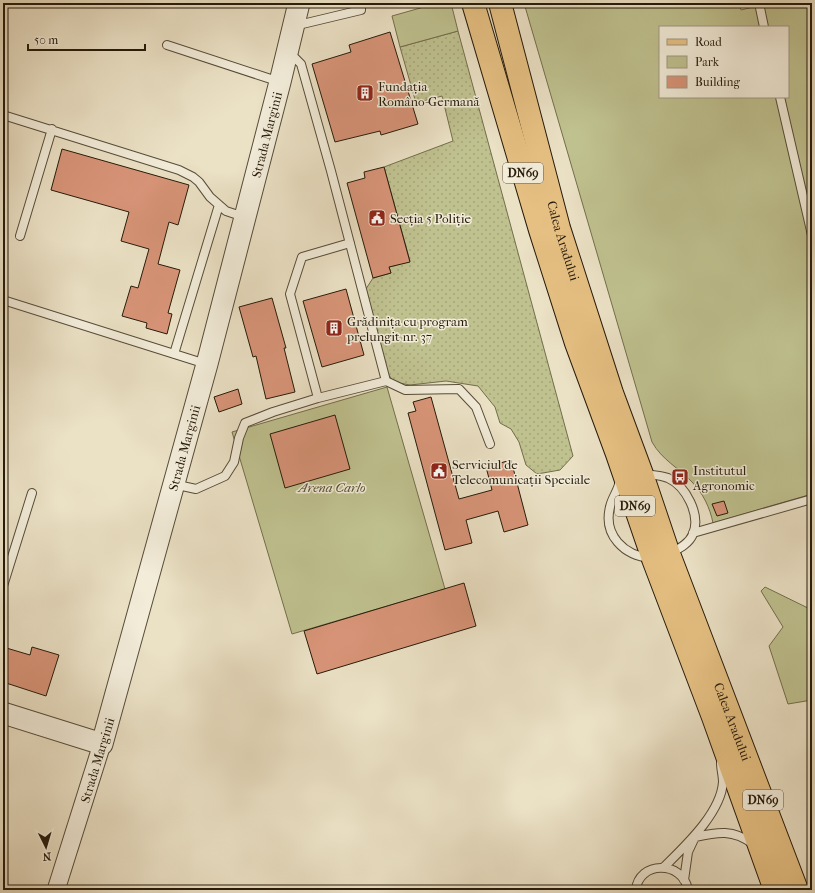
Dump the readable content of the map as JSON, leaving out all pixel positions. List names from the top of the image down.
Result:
{
  "streets": {
    "main road": ["DN69", "Calea Aradului"],
    "street": ["Strada Marginii"]
  },
  "parks": ["Arena Carlo"],
  "places": {
    "building": ["Fundația Româno-Germană", "Grădinița cu program prelungit nr. 37"],
    "public building": ["Secția 5 Poliție", "Serviciul de Telecomunicații Speciale"],
    "bus stop": ["Institutul Agronomic"]
  },
  "legend": ["Road", "Park", "Building"],
  "scale_bar": "50 m",
  "north": "bottom"
}
